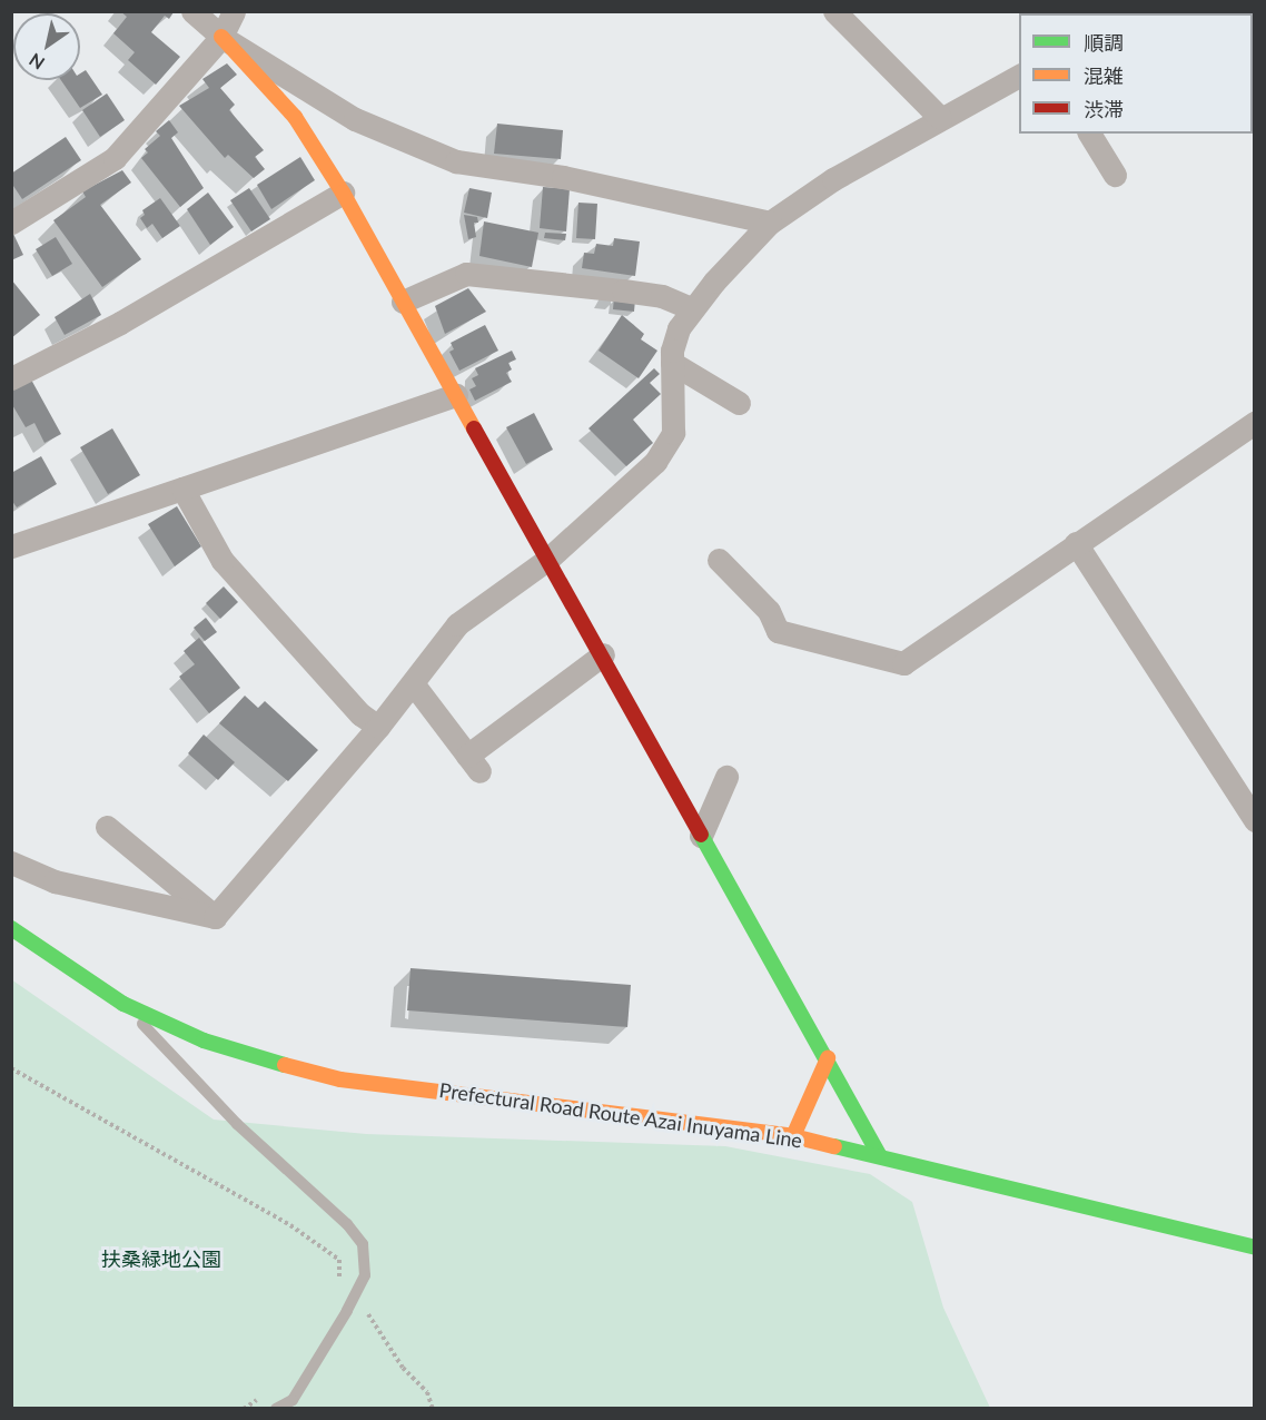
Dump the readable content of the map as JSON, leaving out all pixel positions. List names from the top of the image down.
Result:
{
  "streets": {
    "street": ["Prefectural Road Route Azai Inuyama Line"]
  },
  "parks": ["扶桑緑地公園"],
  "legend": ["順調", "混雑", "渋滞"],
  "north": "bottom left"
}
